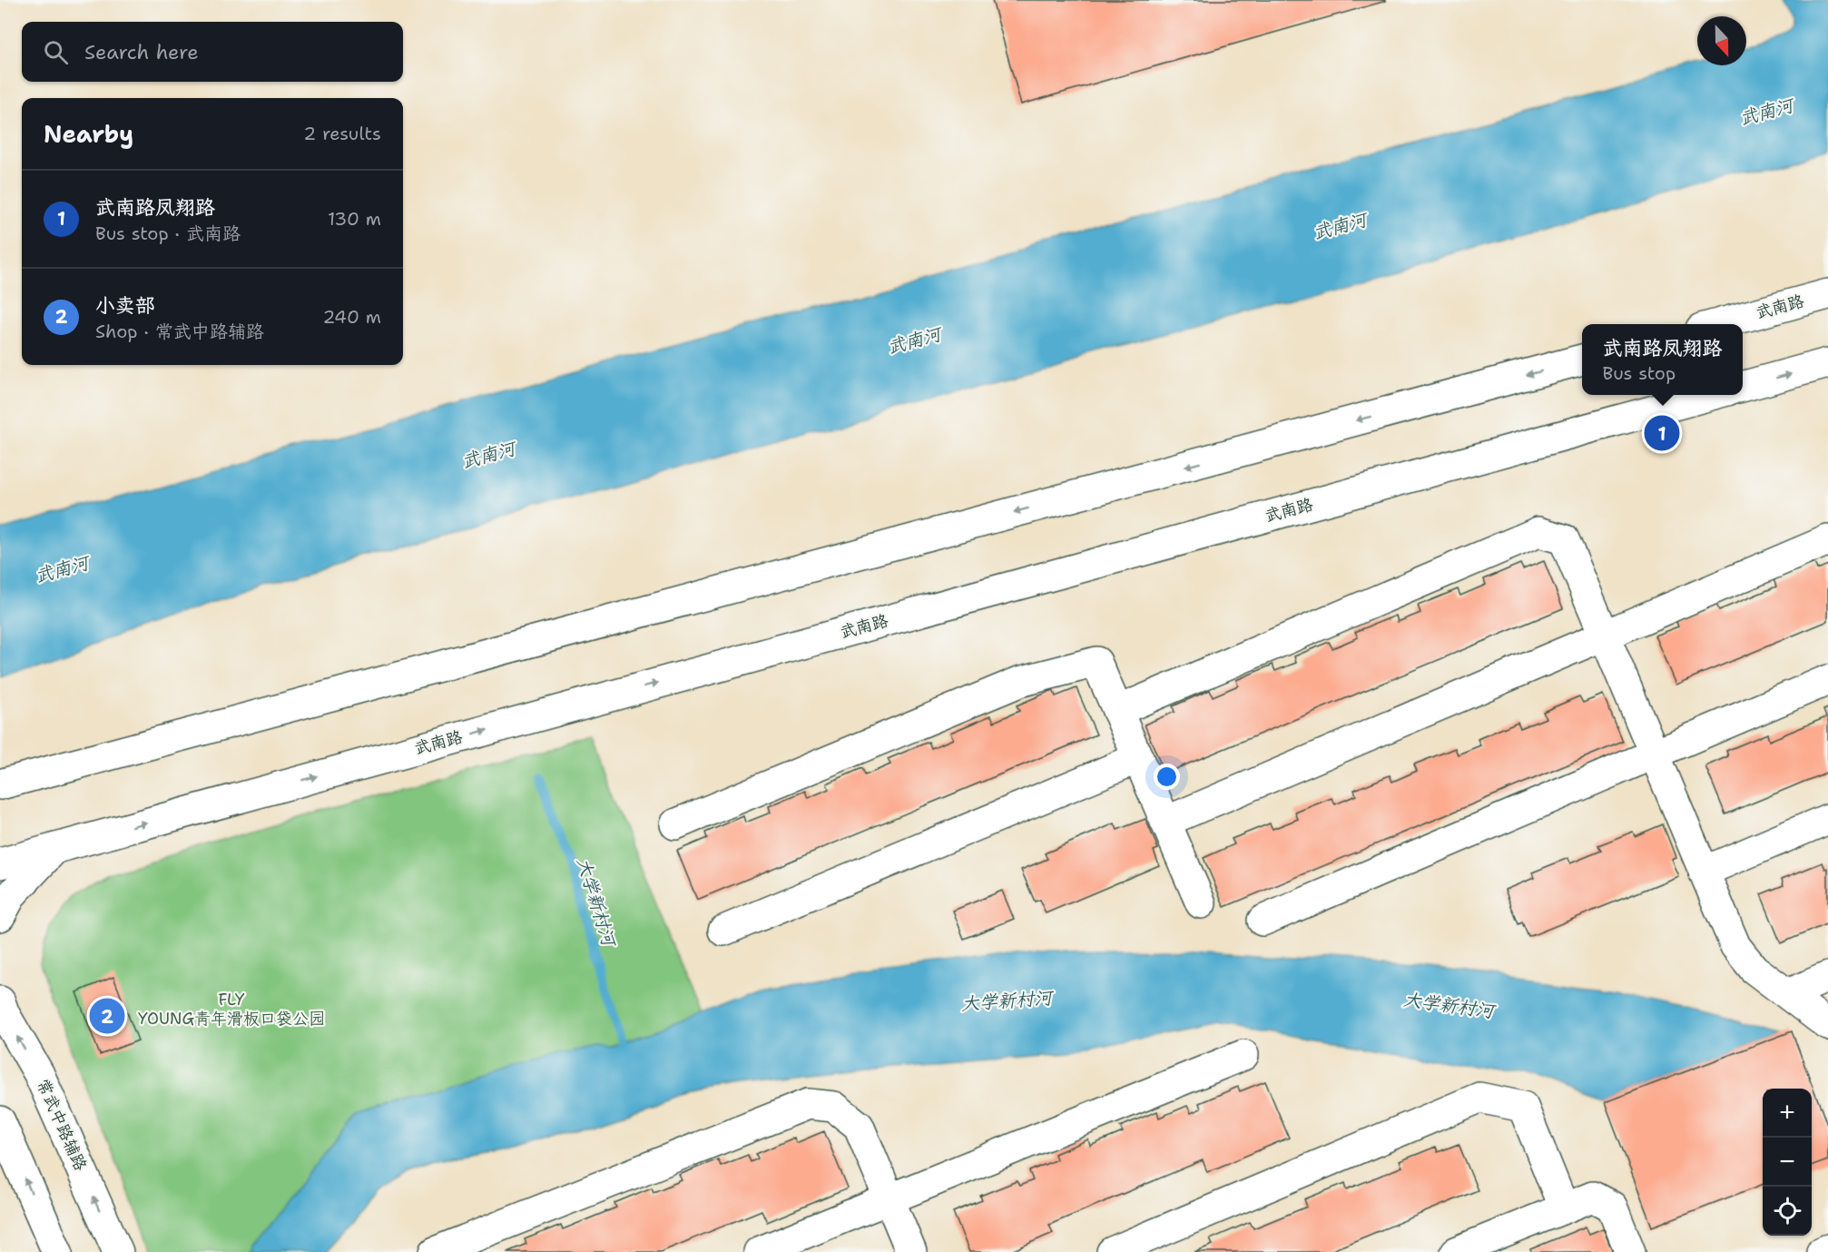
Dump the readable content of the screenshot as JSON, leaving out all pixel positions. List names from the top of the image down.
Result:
{
  "streets": {
    "main road": ["武南路", "常武中路辅路"]
  },
  "water": ["武南河", "大学新村河"],
  "parks": ["FLY YOUNG青年滑板口袋公园"],
  "north": "bottom",
  "page": {
    "search": "Search here",
    "heading": ["Nearby", "2 results"],
    "list": [
      {
        "mark": "1",
        "name": "武南路凤翔路",
        "note": "Bus stop · 武南路",
        "value": "130 m"
      },
      {
        "mark": "2",
        "name": "小卖部",
        "note": "Shop · 常武中路辅路",
        "value": "240 m"
      }
    ],
    "popup": ["武南路凤翔路", "Bus stop"],
    "pins": ["1", "2"],
    "map_buttons": ["+", "−"]
  }
}
